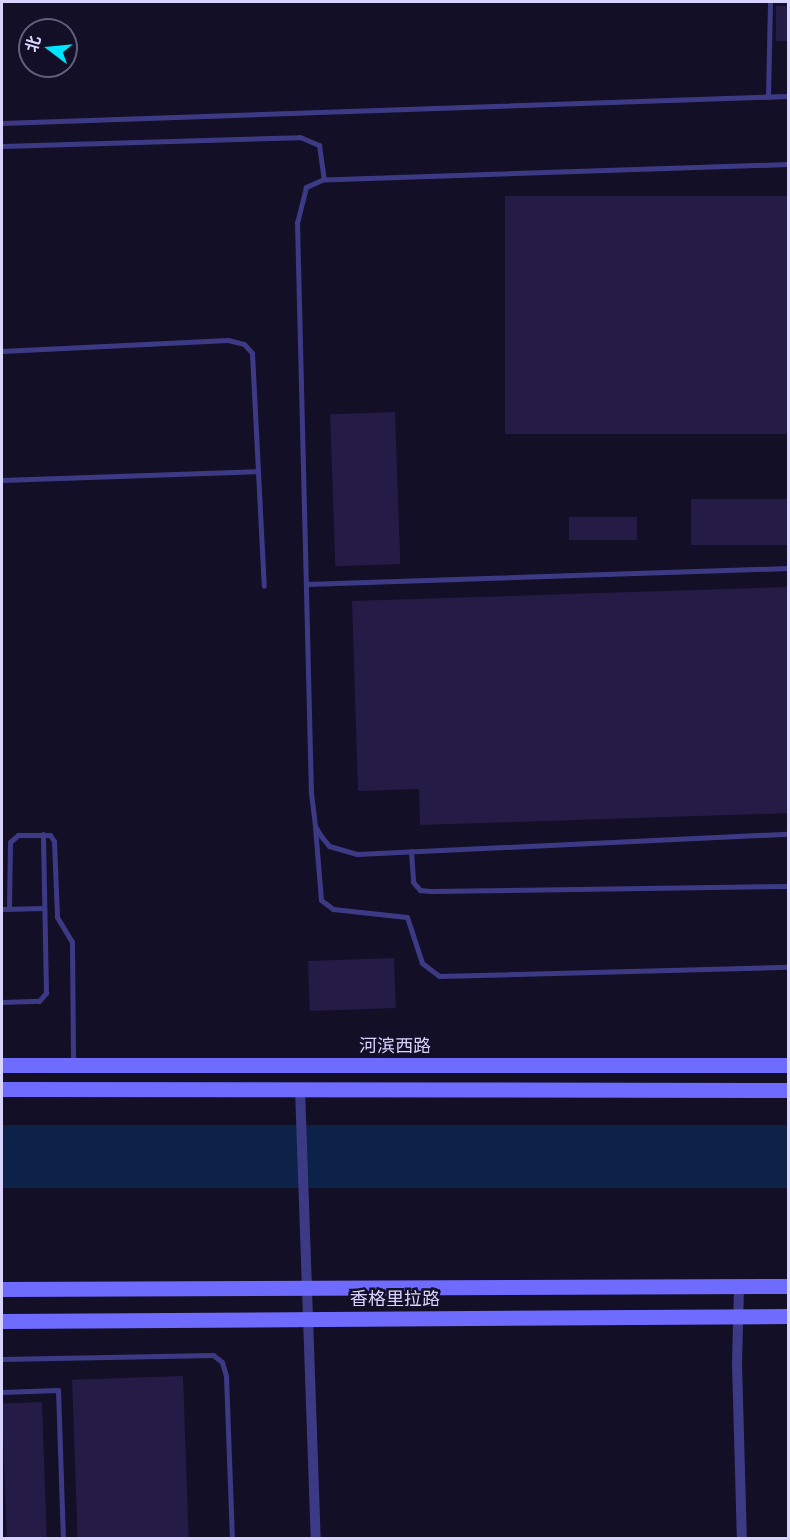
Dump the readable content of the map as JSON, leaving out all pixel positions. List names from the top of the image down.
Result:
{
  "streets": {
    "street": ["河滨西路", "香格里拉路"]
  },
  "north": "left"
}
